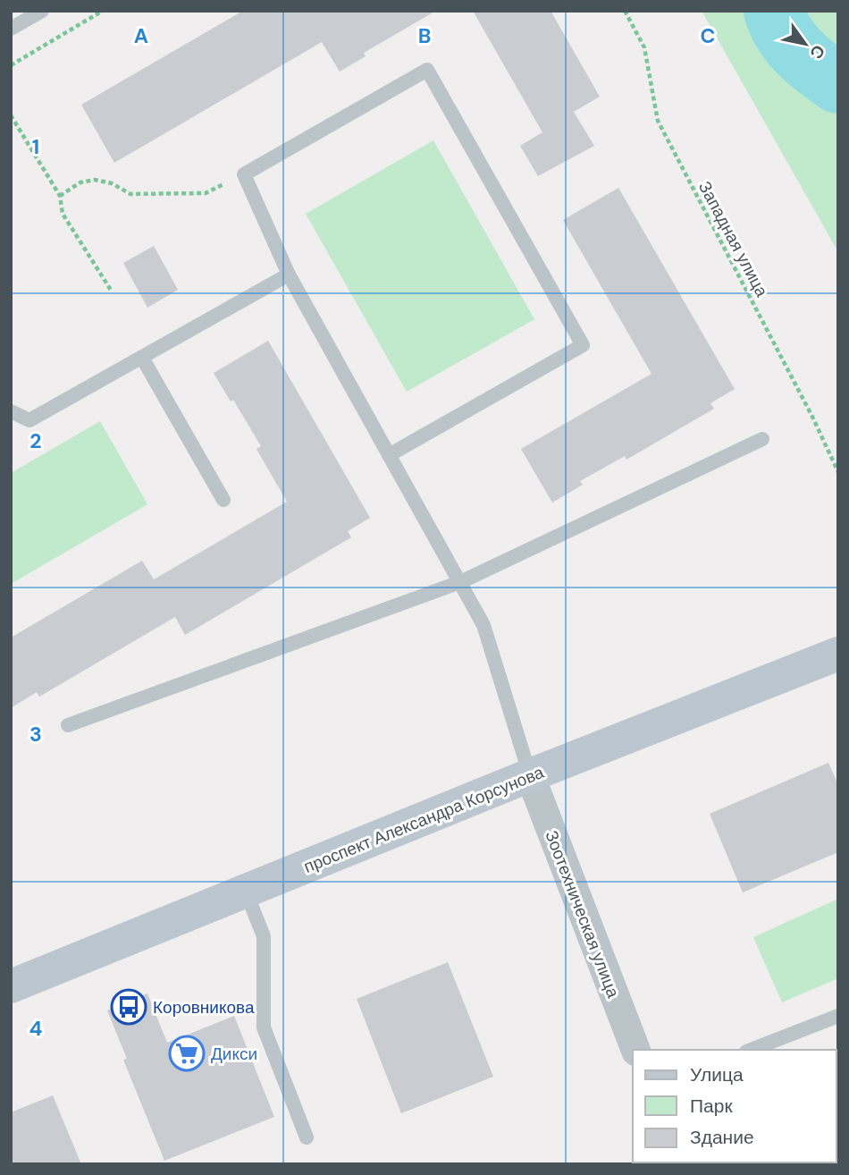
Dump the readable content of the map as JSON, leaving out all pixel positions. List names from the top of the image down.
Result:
{
  "streets": {
    "street": ["проспект Александра Корсунова", "Зоотехническая улица"],
    "path": ["Западная улица"]
  },
  "crossings": [
    ["проспект Александра Корсунова", "Зоотехническая улица"]
  ],
  "places": {
    "bus stop": ["Коровникова"],
    "supermarket": ["Дикси"]
  },
  "legend": ["Улица", "Парк", "Здание"],
  "north": "bottom right",
  "grid": {
    "columns": ["A", "B", "C"],
    "rows": [
      "1",
      "2",
      "3",
      "4"
    ]
  }
}
